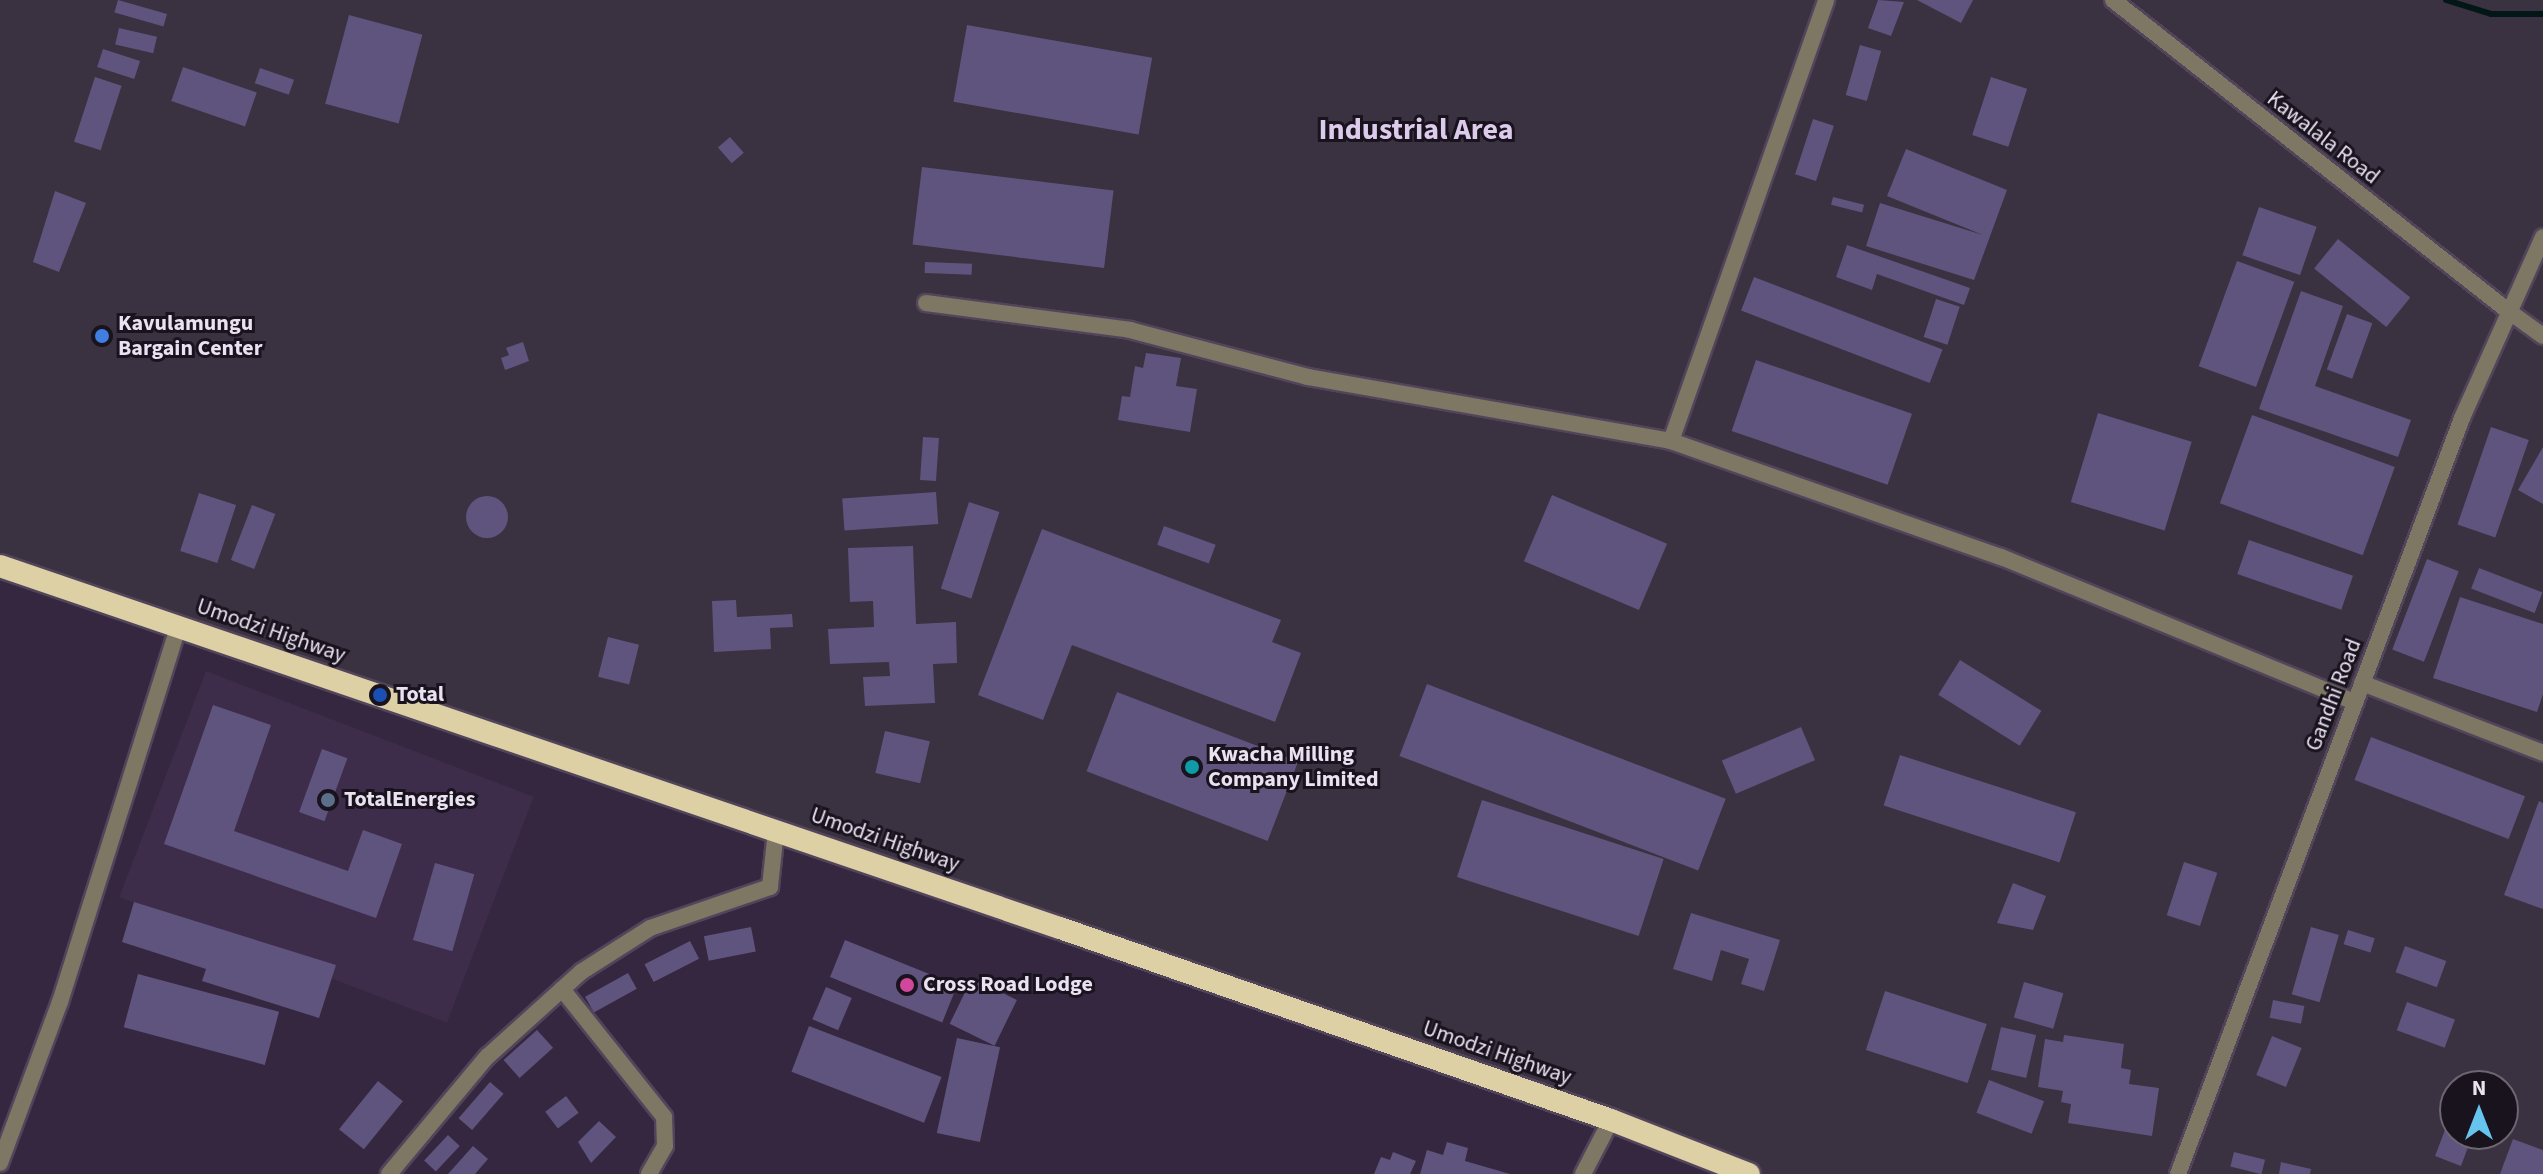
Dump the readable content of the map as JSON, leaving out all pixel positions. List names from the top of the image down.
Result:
{
  "streets": {
    "highway": ["Umodzi Highway"],
    "street": ["Kawalala Road", "Gandhi Road"]
  },
  "crossings": [
    ["Kawalala Road", "Gandhi Road"]
  ],
  "districts": ["Industrial Area"],
  "places": [
    "Kavulamungu Bargain Center",
    "Total",
    "Kwacha Milling Company Limited",
    "TotalEnergies",
    "Cross Road Lodge"
  ],
  "north": "top"
}
